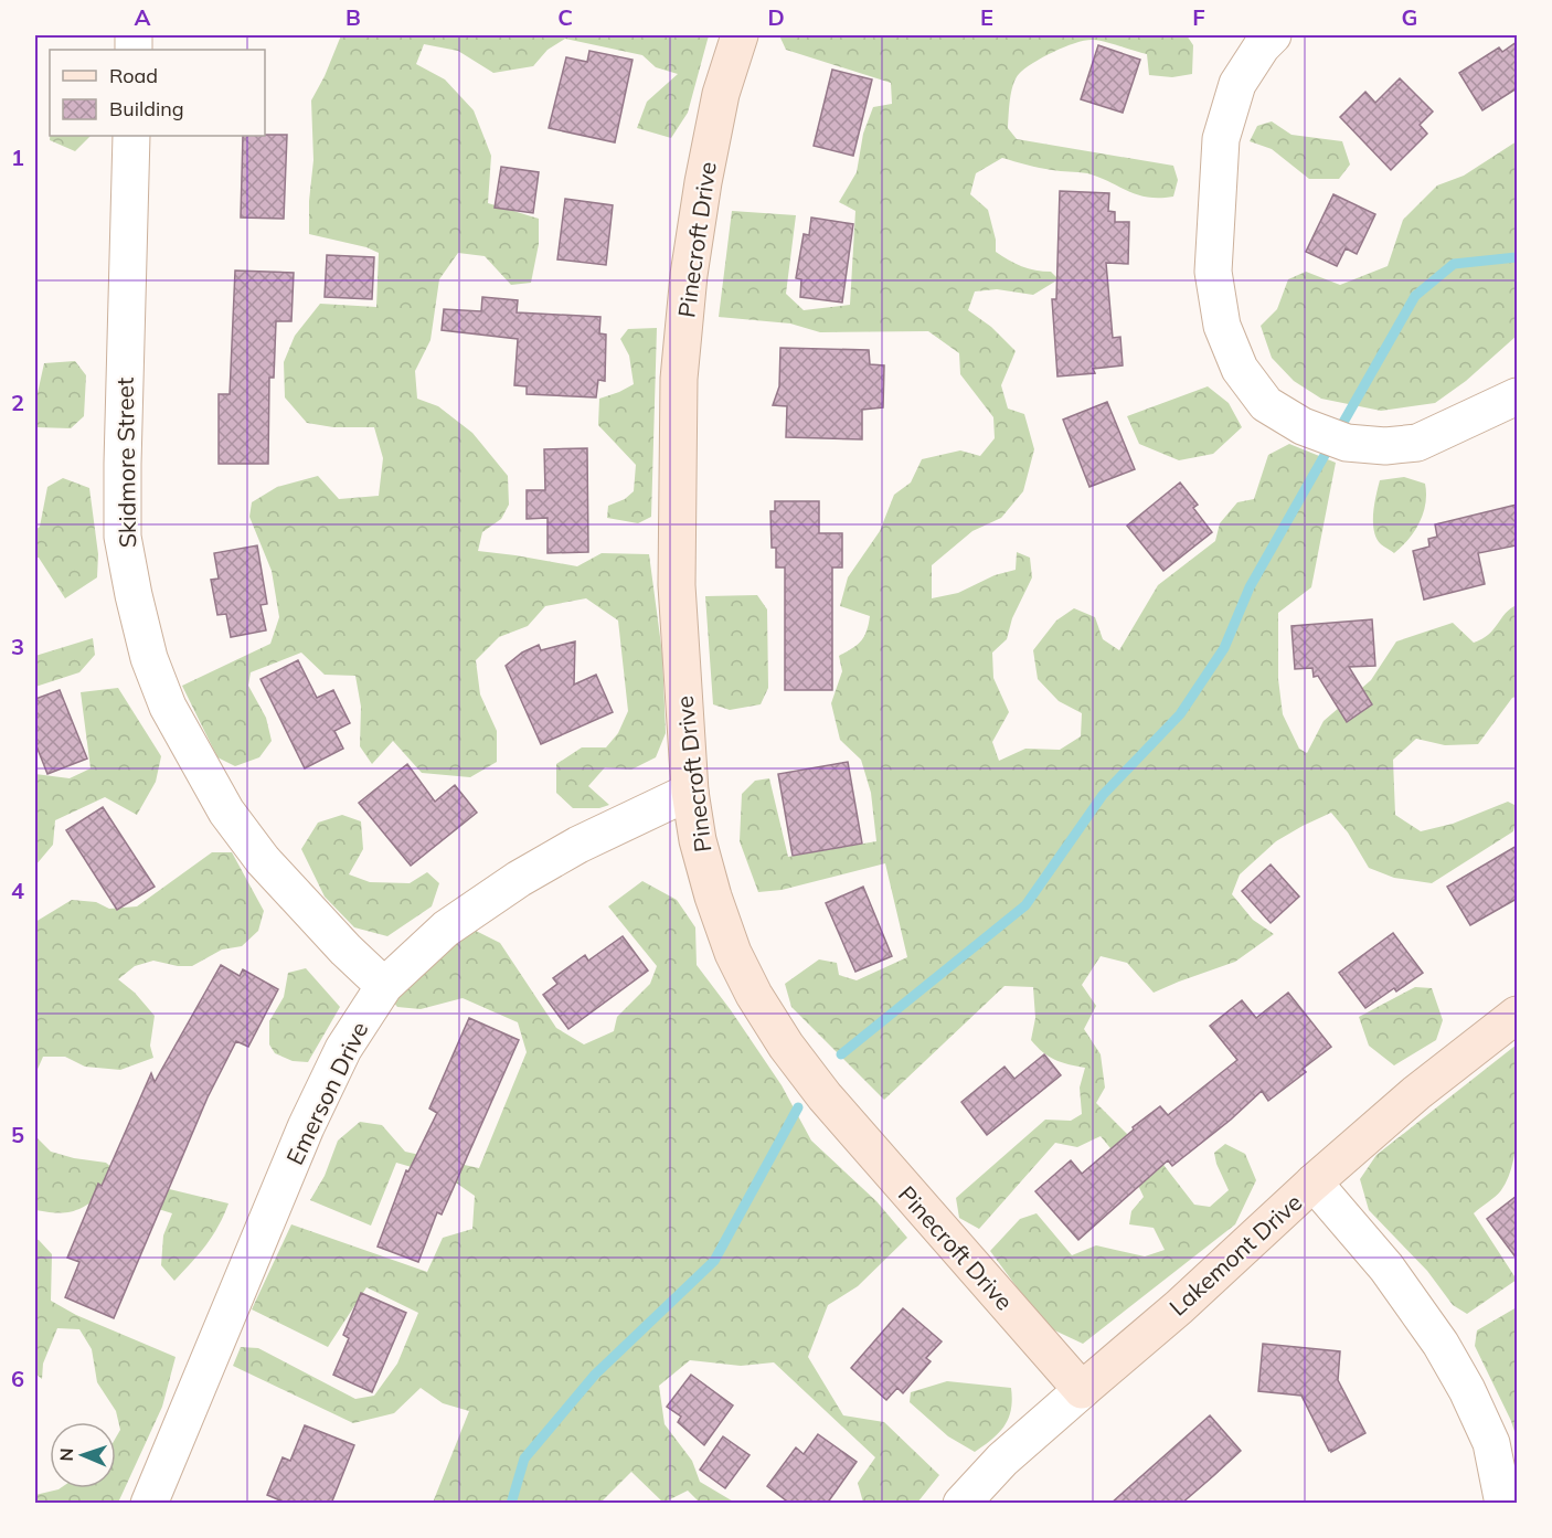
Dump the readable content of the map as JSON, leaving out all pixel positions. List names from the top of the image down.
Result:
{
  "streets": {
    "street": [
      "Pinecroft Drive",
      "Skidmore Street",
      "Emerson Drive",
      "Lakemont Drive"
    ]
  },
  "crossings": [
    ["Pinecroft Drive", "Emerson Drive"],
    ["Pinecroft Drive", "Lakemont Drive"],
    ["Skidmore Street", "Emerson Drive"]
  ],
  "legend": ["Road", "Building"],
  "north": "left",
  "grid": {
    "columns": [
      "A",
      "B",
      "C",
      "D",
      "E",
      "F",
      "G"
    ],
    "rows": [
      "1",
      "2",
      "3",
      "4",
      "5",
      "6"
    ]
  }
}
